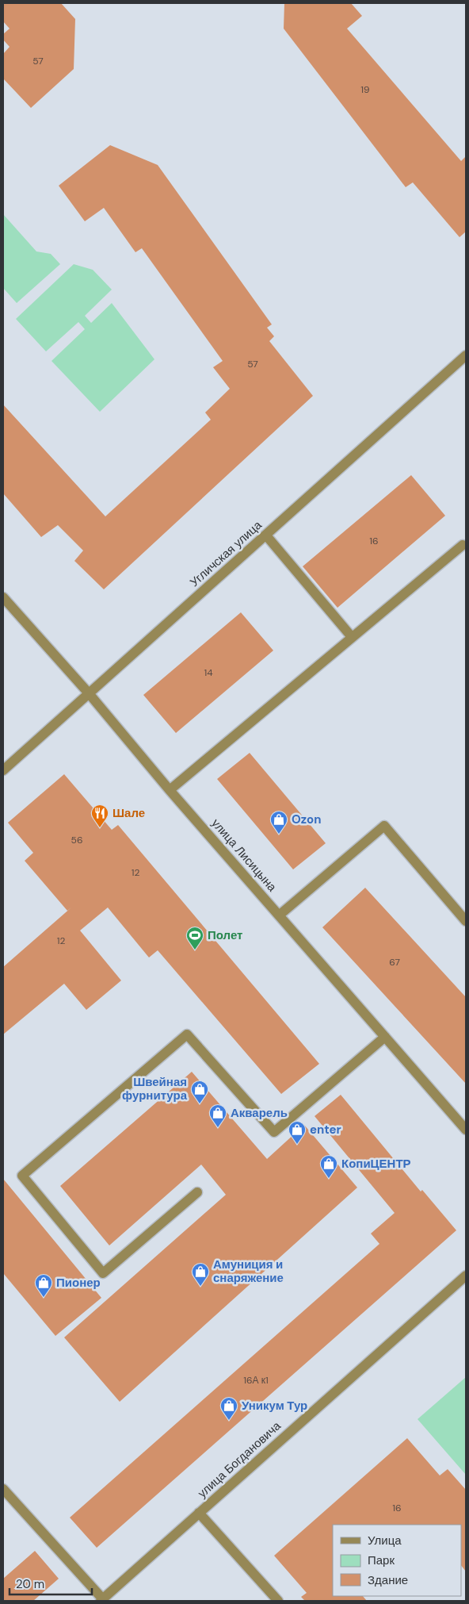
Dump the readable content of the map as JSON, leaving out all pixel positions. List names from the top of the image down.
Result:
{
  "streets": {
    "street": ["Угличская улица", "улица Лисицына", "улица Богдановича"]
  },
  "crossings": [
    ["Угличская улица", "улица Лисицына"]
  ],
  "places": {
    "restaurant": ["Шале"],
    "shop": [
      "Ozon",
      "Швейная фурнитура",
      "Акварель",
      "enter",
      "КопиЦЕНТР",
      "Амуниция и снаряжение",
      "Пионер",
      "Уникум Тур"
    ],
    "sports": ["Полет"]
  },
  "house_numbers": [
    "57",
    "19",
    "57",
    "16",
    "14",
    "56",
    "12",
    "12",
    "67",
    "16А к1",
    "16"
  ],
  "legend": ["Улица", "Парк", "Здание"],
  "scale_bar": "20 m"
}
